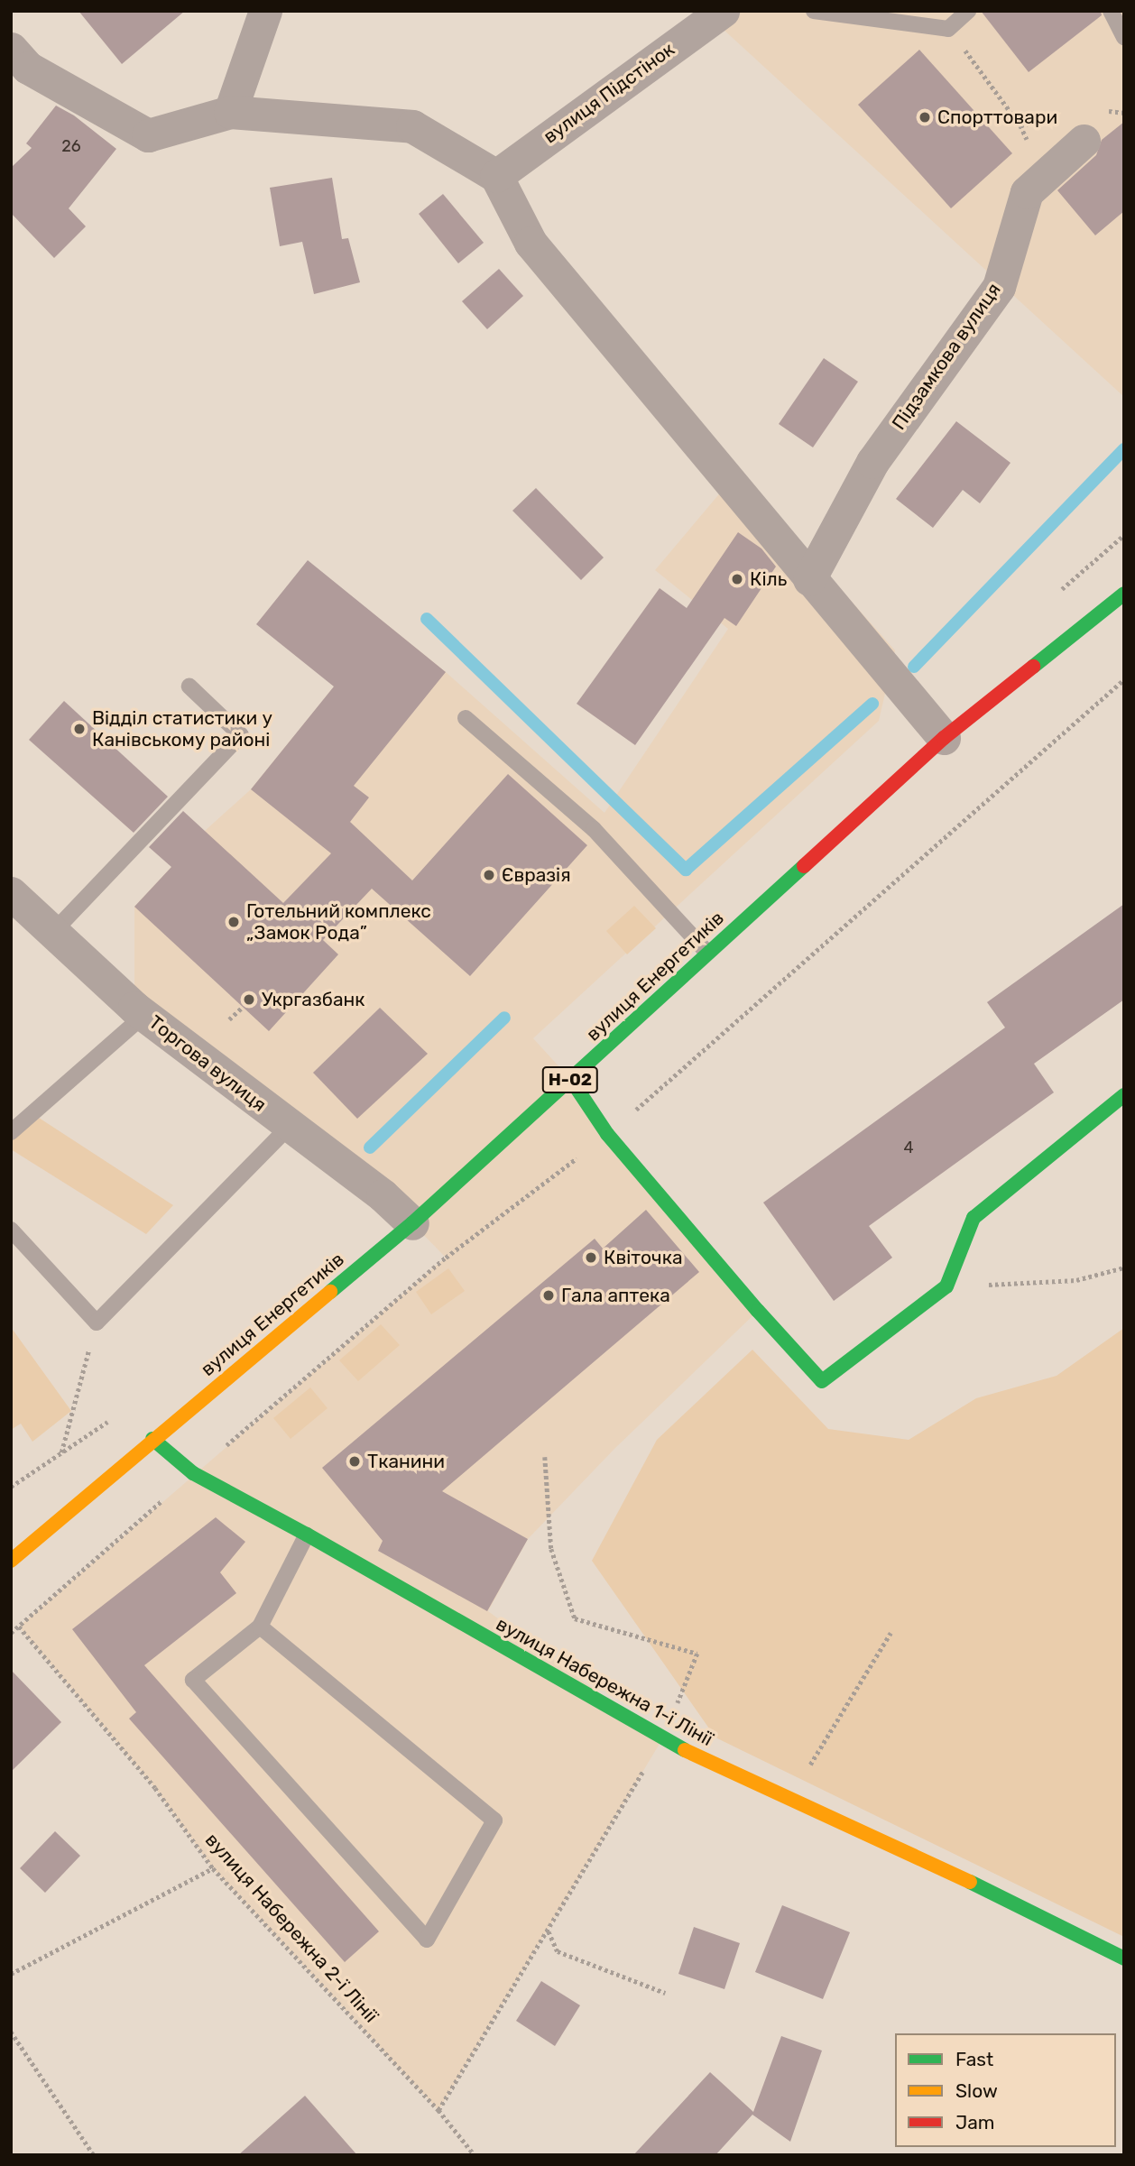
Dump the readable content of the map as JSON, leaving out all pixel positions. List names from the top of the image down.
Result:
{
  "streets": {
    "street": [
      "вулиця Підстінок",
      "Підзамкова вулиця",
      "вулиця Енергетиків",
      "Торгова вулиця",
      "Н-02",
      "вулиця Набережна 1-ї Лінії"
    ],
    "path": ["вулиця Набережна 2-ї Лінії"]
  },
  "crossings": [
    ["вулиця Енергетиків", "Торгова вулиця"],
    ["вулиця Енергетиків", "вулиця Набережна 1-ї Лінії"]
  ],
  "places": [
    "Спорттовари",
    "Кіль",
    "Відділ статистики у Канівському районі",
    "Євразія",
    "Готельний комплекс „Замок Рода”",
    "Укргазбанк",
    "Квіточка",
    "Гала аптека",
    "Тканини"
  ],
  "house_numbers": ["26", "4"],
  "legend": ["Fast", "Slow", "Jam"]
}
